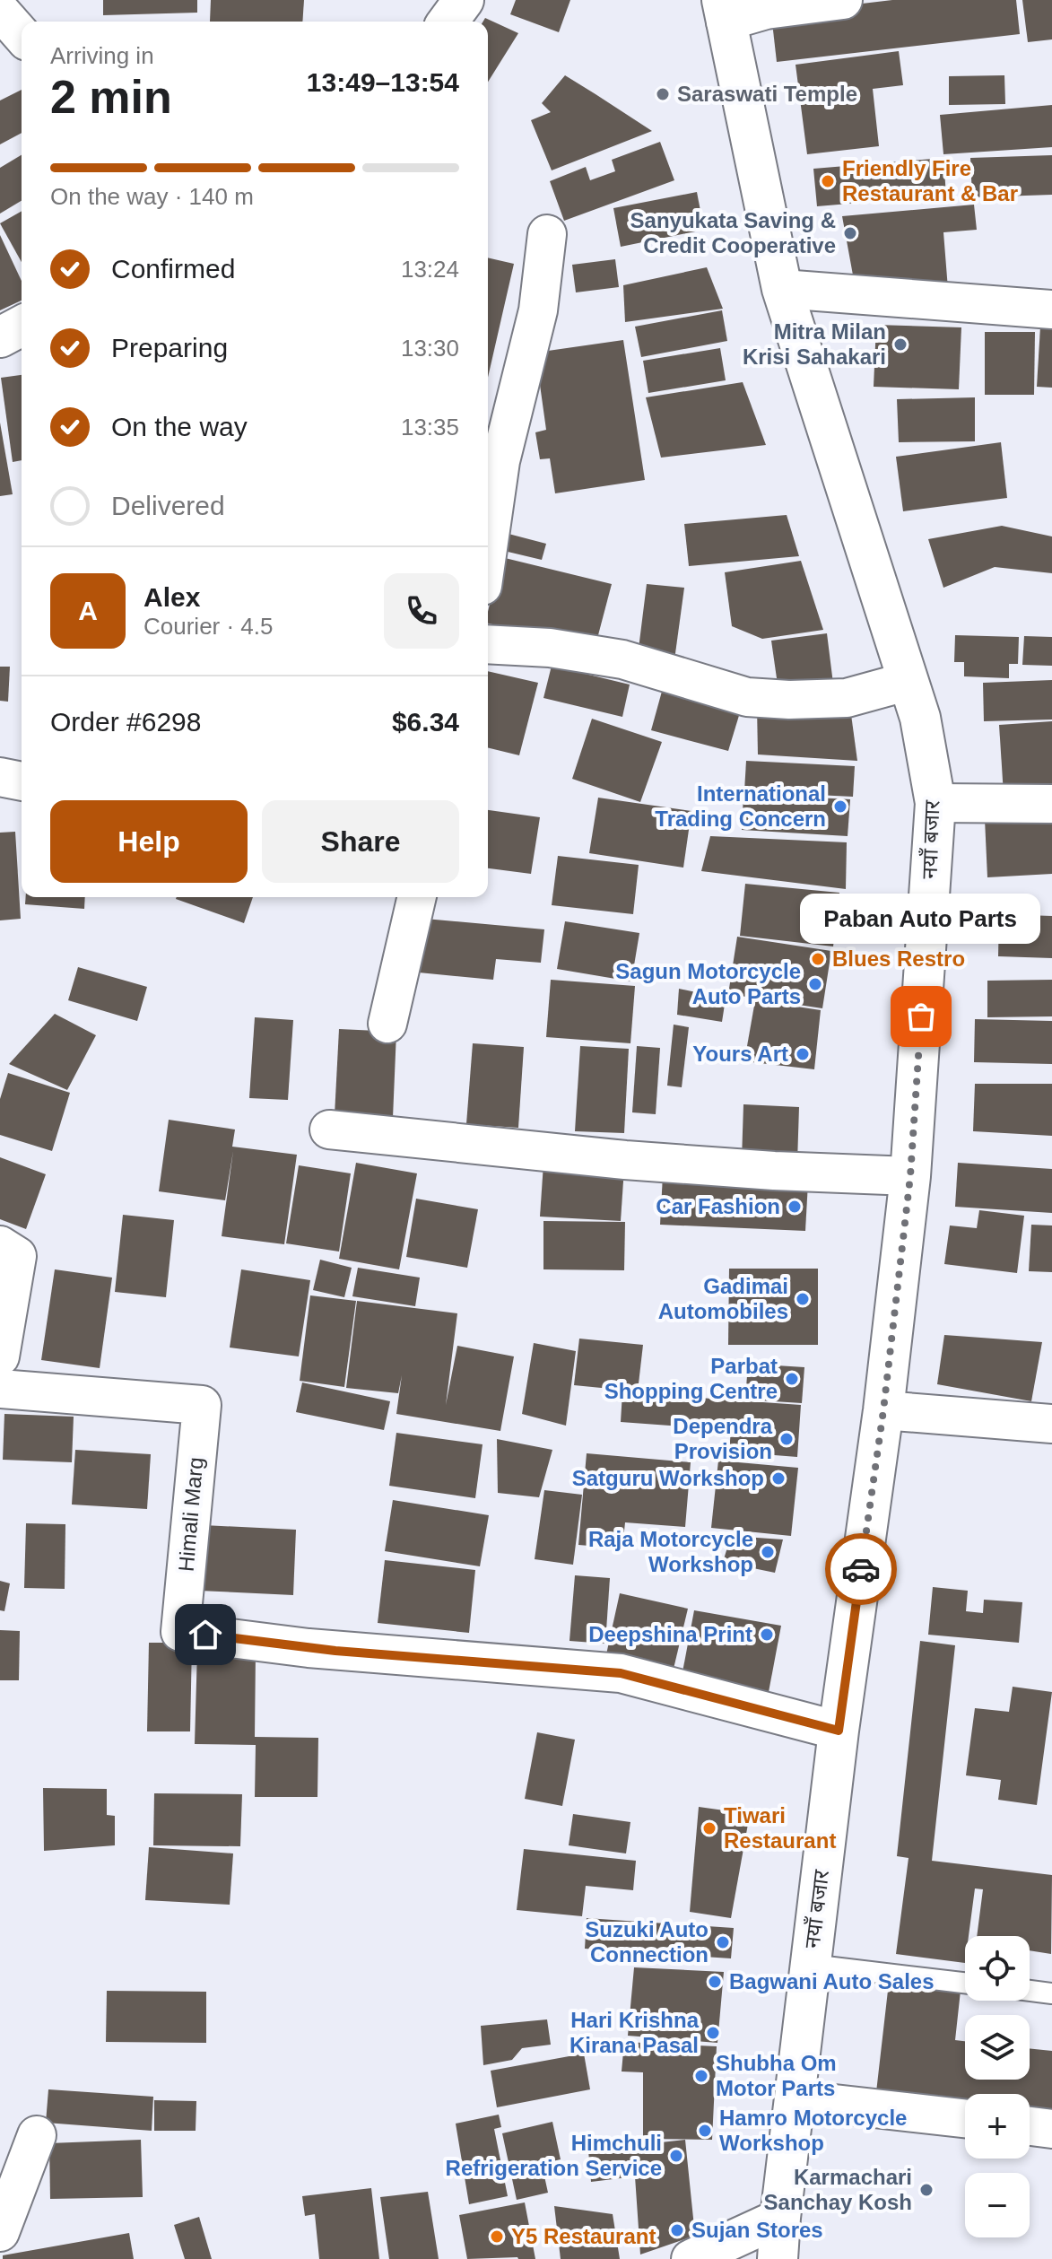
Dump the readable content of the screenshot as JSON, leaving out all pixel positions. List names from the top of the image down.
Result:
{
  "streets": {
    "main road": ["नयाँ बजार"],
    "street": ["Himali Marg"]
  },
  "crossings": [
    ["नयाँ बजार", "Himali Marg"]
  ],
  "places": [
    "Saraswati Temple",
    "Friendly Fire Restaurant & Bar",
    "Sanyukata Saving & Credit Cooperative",
    "Mitra Milan Krisi Sahakari",
    "International Trading Concern",
    "Blues Restro",
    "Sagun Motorcycle Auto Parts",
    "Paban Auto Parts",
    "Yours Art",
    "Car Fashion",
    "Gadimai Automobiles",
    "Parbat Shopping Centre",
    "Dependra Provision",
    "Satguru Workshop",
    "Raja Motorcycle Workshop",
    "Deepshina Print",
    "Tiwari Restaurant",
    "Suzuki Auto Connection",
    "Bagwani Auto Sales",
    "Hari Krishna Kirana Pasal",
    "Shubha Om Motor Parts",
    "Hamro Motorcycle Workshop",
    "Himchuli Refrigeration Service",
    "Karmachari Sanchay Kosh",
    "Sujan Stores",
    "Y5 Restaurant"
  ],
  "page": {
    "heading": ["2 min", "Arriving in", "13:49–13:54"],
    "panel": [
      "Alex",
      "Courier · 4.5",
      "Order #6298",
      "$6.34"
    ],
    "bar": "On the way · 140 m",
    "list": [
      ["Confirmed", "13:24"],
      ["Preparing", "13:30"],
      ["On the way", "13:35"],
      "Delivered"
    ],
    "round": "A",
    "buttons": ["Help", "Share"],
    "bubble": "Paban Auto Parts",
    "map_buttons": ["+", "−"]
  }
}
